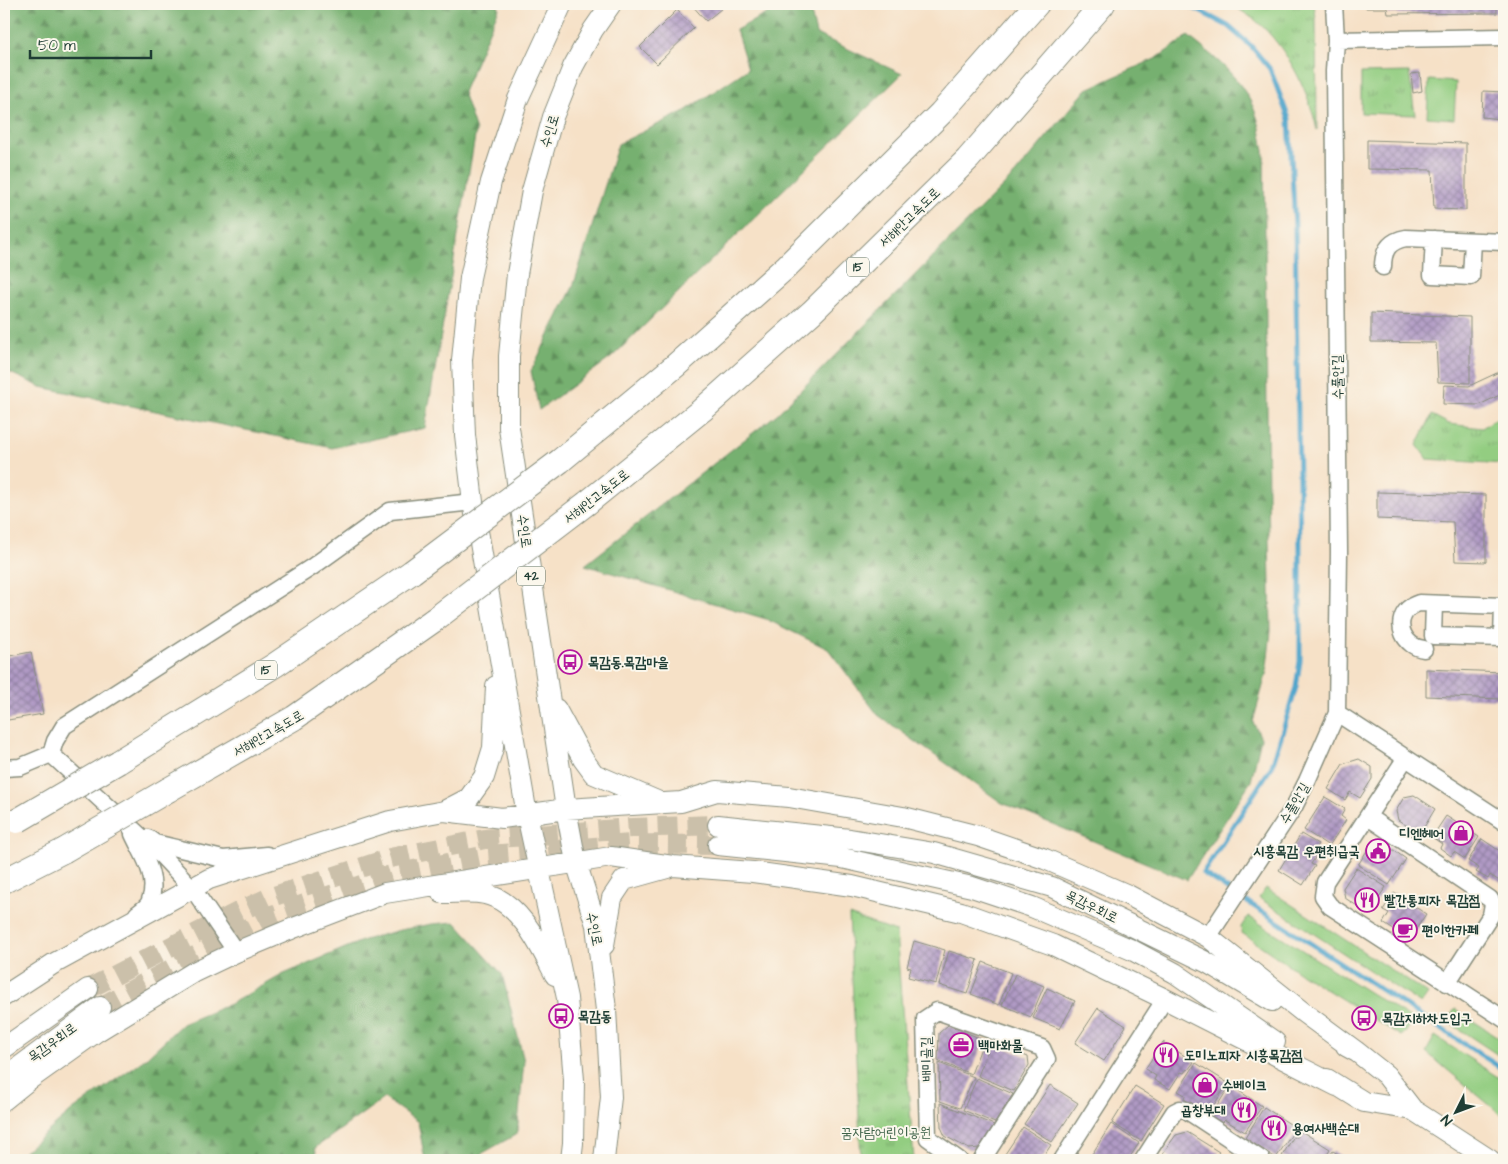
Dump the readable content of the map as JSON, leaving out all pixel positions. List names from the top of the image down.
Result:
{
  "streets": {
    "highway": ["서해안고속도로", "15"],
    "main road": ["수인로", "42", "목감우회로"],
    "street": ["수풀안길", "배미골길"]
  },
  "parks": ["꿈자람어린이공원"],
  "places": {
    "bus stop": ["목감동.목감마을", "목감동", "목감지하차도입구"],
    "shop": ["디엔헤어", "수베이크"],
    "public building": ["시흥목감 우편취급국"],
    "restaurant": [
      "빨간통피자 목감점",
      "도미노피자 시흥목감점",
      "곱창부대",
      "용여사백순대"
    ],
    "cafe": ["편이한카페"],
    "office": ["백마화물"]
  },
  "scale_bar": "50 m",
  "north": "bottom left"
}
